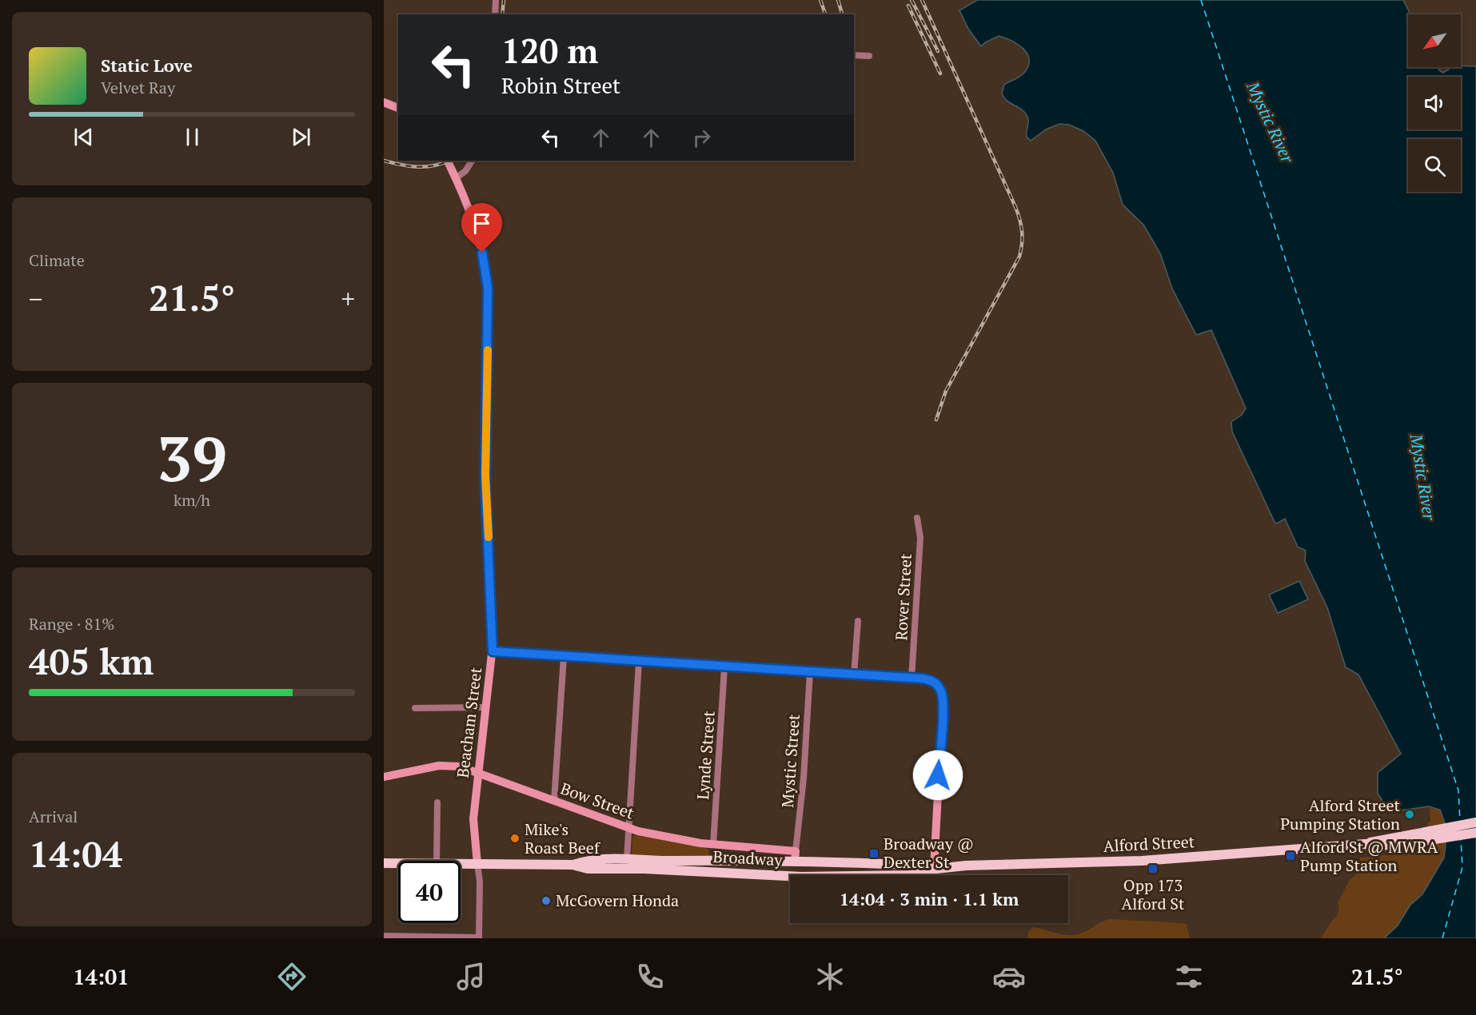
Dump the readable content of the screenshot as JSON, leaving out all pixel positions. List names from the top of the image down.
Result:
{
  "streets": {
    "main road": [
      "Beacham Street",
      "Bow Street",
      "Alford Street",
      "Broadway"
    ],
    "street": ["Rover Street", "Lynde Street", "Mystic Street"]
  },
  "crossings": [
    ["Beacham Street", "Bow Street"],
    ["Beacham Street", "Broadway"],
    ["Lynde Street", "Bow Street"],
    ["Mystic Street", "Bow Street"],
    ["Mystic Street", "Broadway"],
    ["Bow Street", "Broadway"],
    ["Alford Street", "Broadway"]
  ],
  "water": ["Mystic River"],
  "places": {
    "other": ["Alford Street Pumping Station", "Mike's Roast Beef", "McGovern Honda"],
    "transit": ["Broadway @ Dexter St", "Alford St @ MWRA Pump Station", "Opp 173 Alford St"]
  },
  "north": "bottom left",
  "page": {
    "turn": ["120 m", "Robin Street"],
    "song": ["Static Love", "Velvet Ray"],
    "tile": [
      "Climate",
      ["39", "km/h"],
      ["Range · 81%", "405 km"],
      ["Arrival", "14:04"]
    ],
    "heat": ["−", "21.5°", "+"],
    "limit": "40",
    "trip": "14:04 · 3 min · 1.1 km",
    "tabs": ["14:01", "21.5°"]
  }
}
